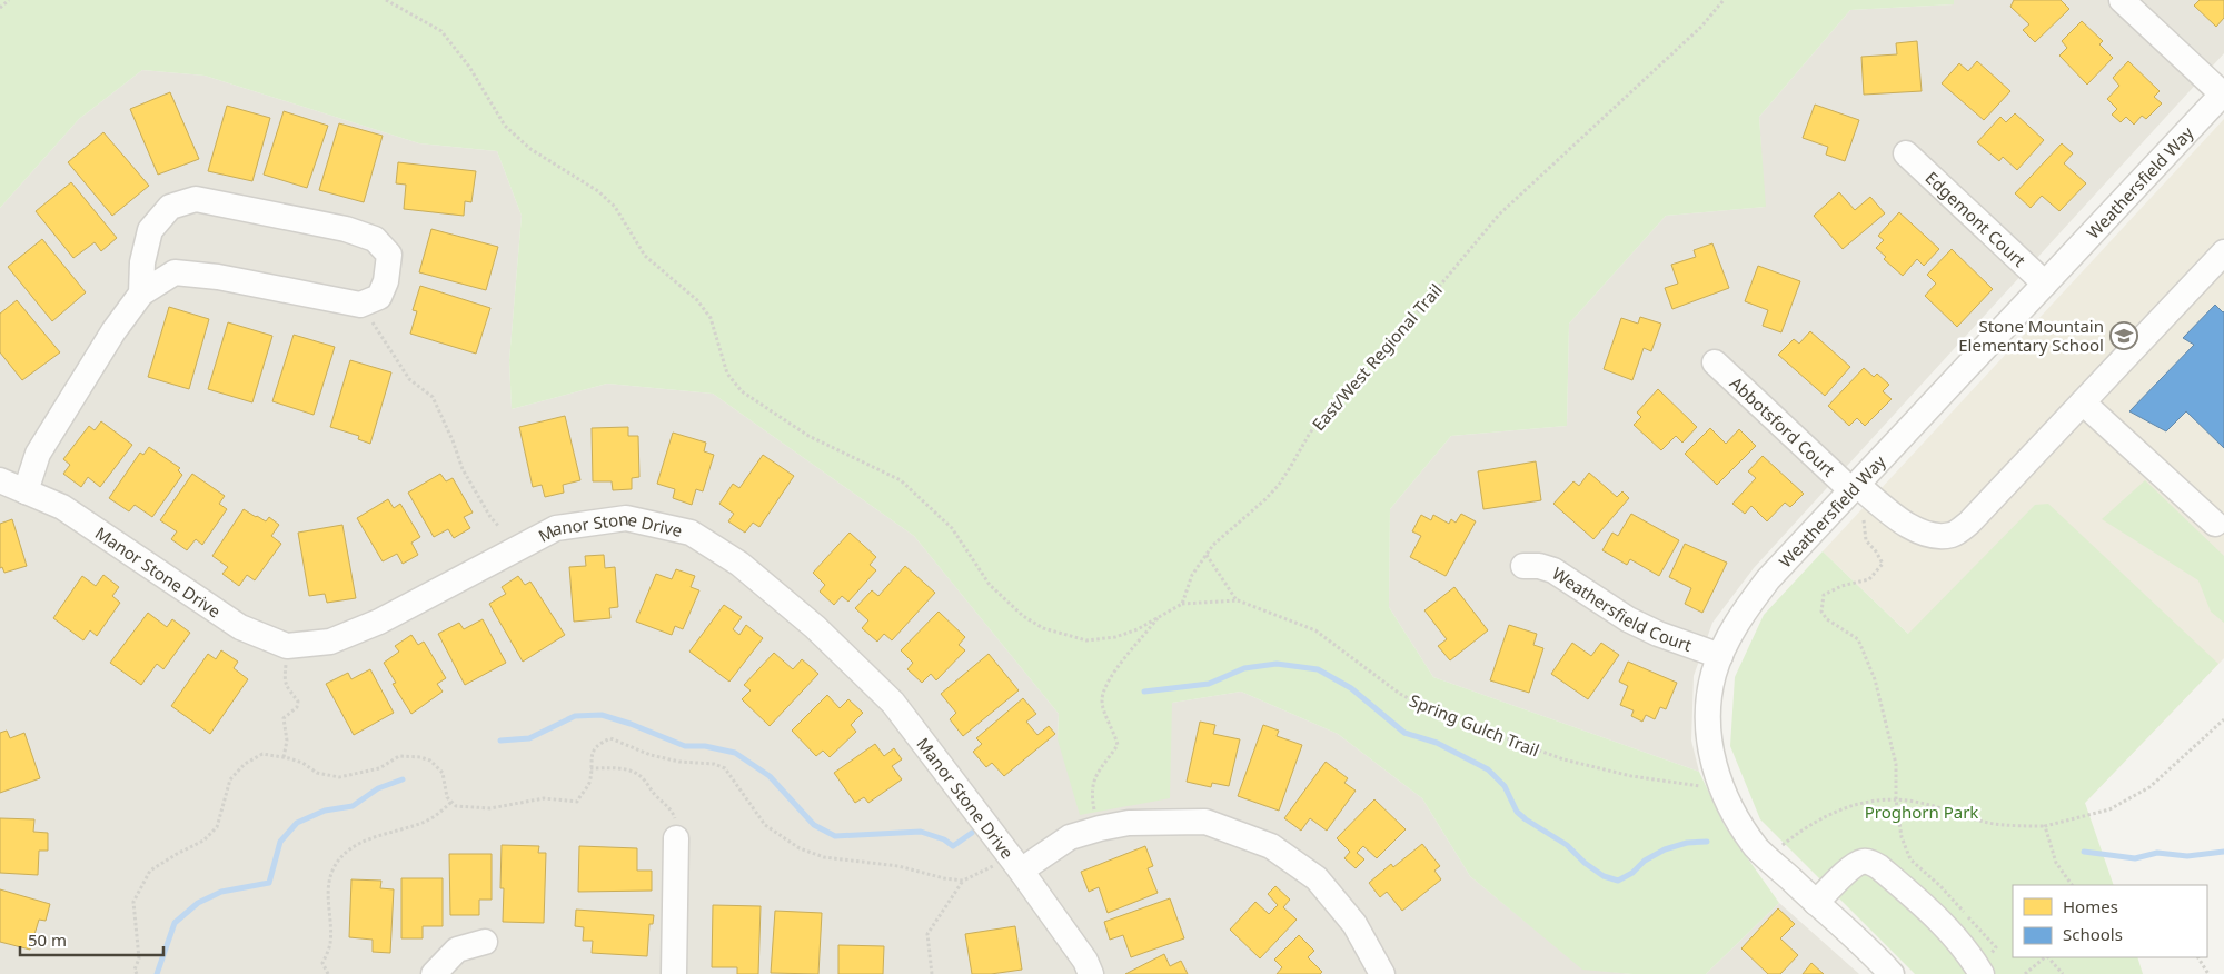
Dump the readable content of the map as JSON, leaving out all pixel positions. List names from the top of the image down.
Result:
{
  "streets": {
    "street": [
      "Weathersfield Way",
      "Edgemont Court",
      "Abbotsford Court",
      "Manor Stone Drive",
      "Weathersfield Court"
    ],
    "path": ["East/West Regional Trail", "Spring Gulch Trail"]
  },
  "crossings": [
    ["Weathersfield Way", "Edgemont Court"],
    ["Weathersfield Way", "Abbotsford Court"],
    ["Weathersfield Way", "Weathersfield Court"],
    ["Weathersfield Way", "Spring Gulch Trail"],
    ["East/West Regional Trail", "Spring Gulch Trail"]
  ],
  "parks": ["Proghorn Park"],
  "places": {
    "school or university": ["Stone Mountain Elementary School"]
  },
  "legend": ["Homes", "Schools"],
  "scale_bar": "50 m"
}
